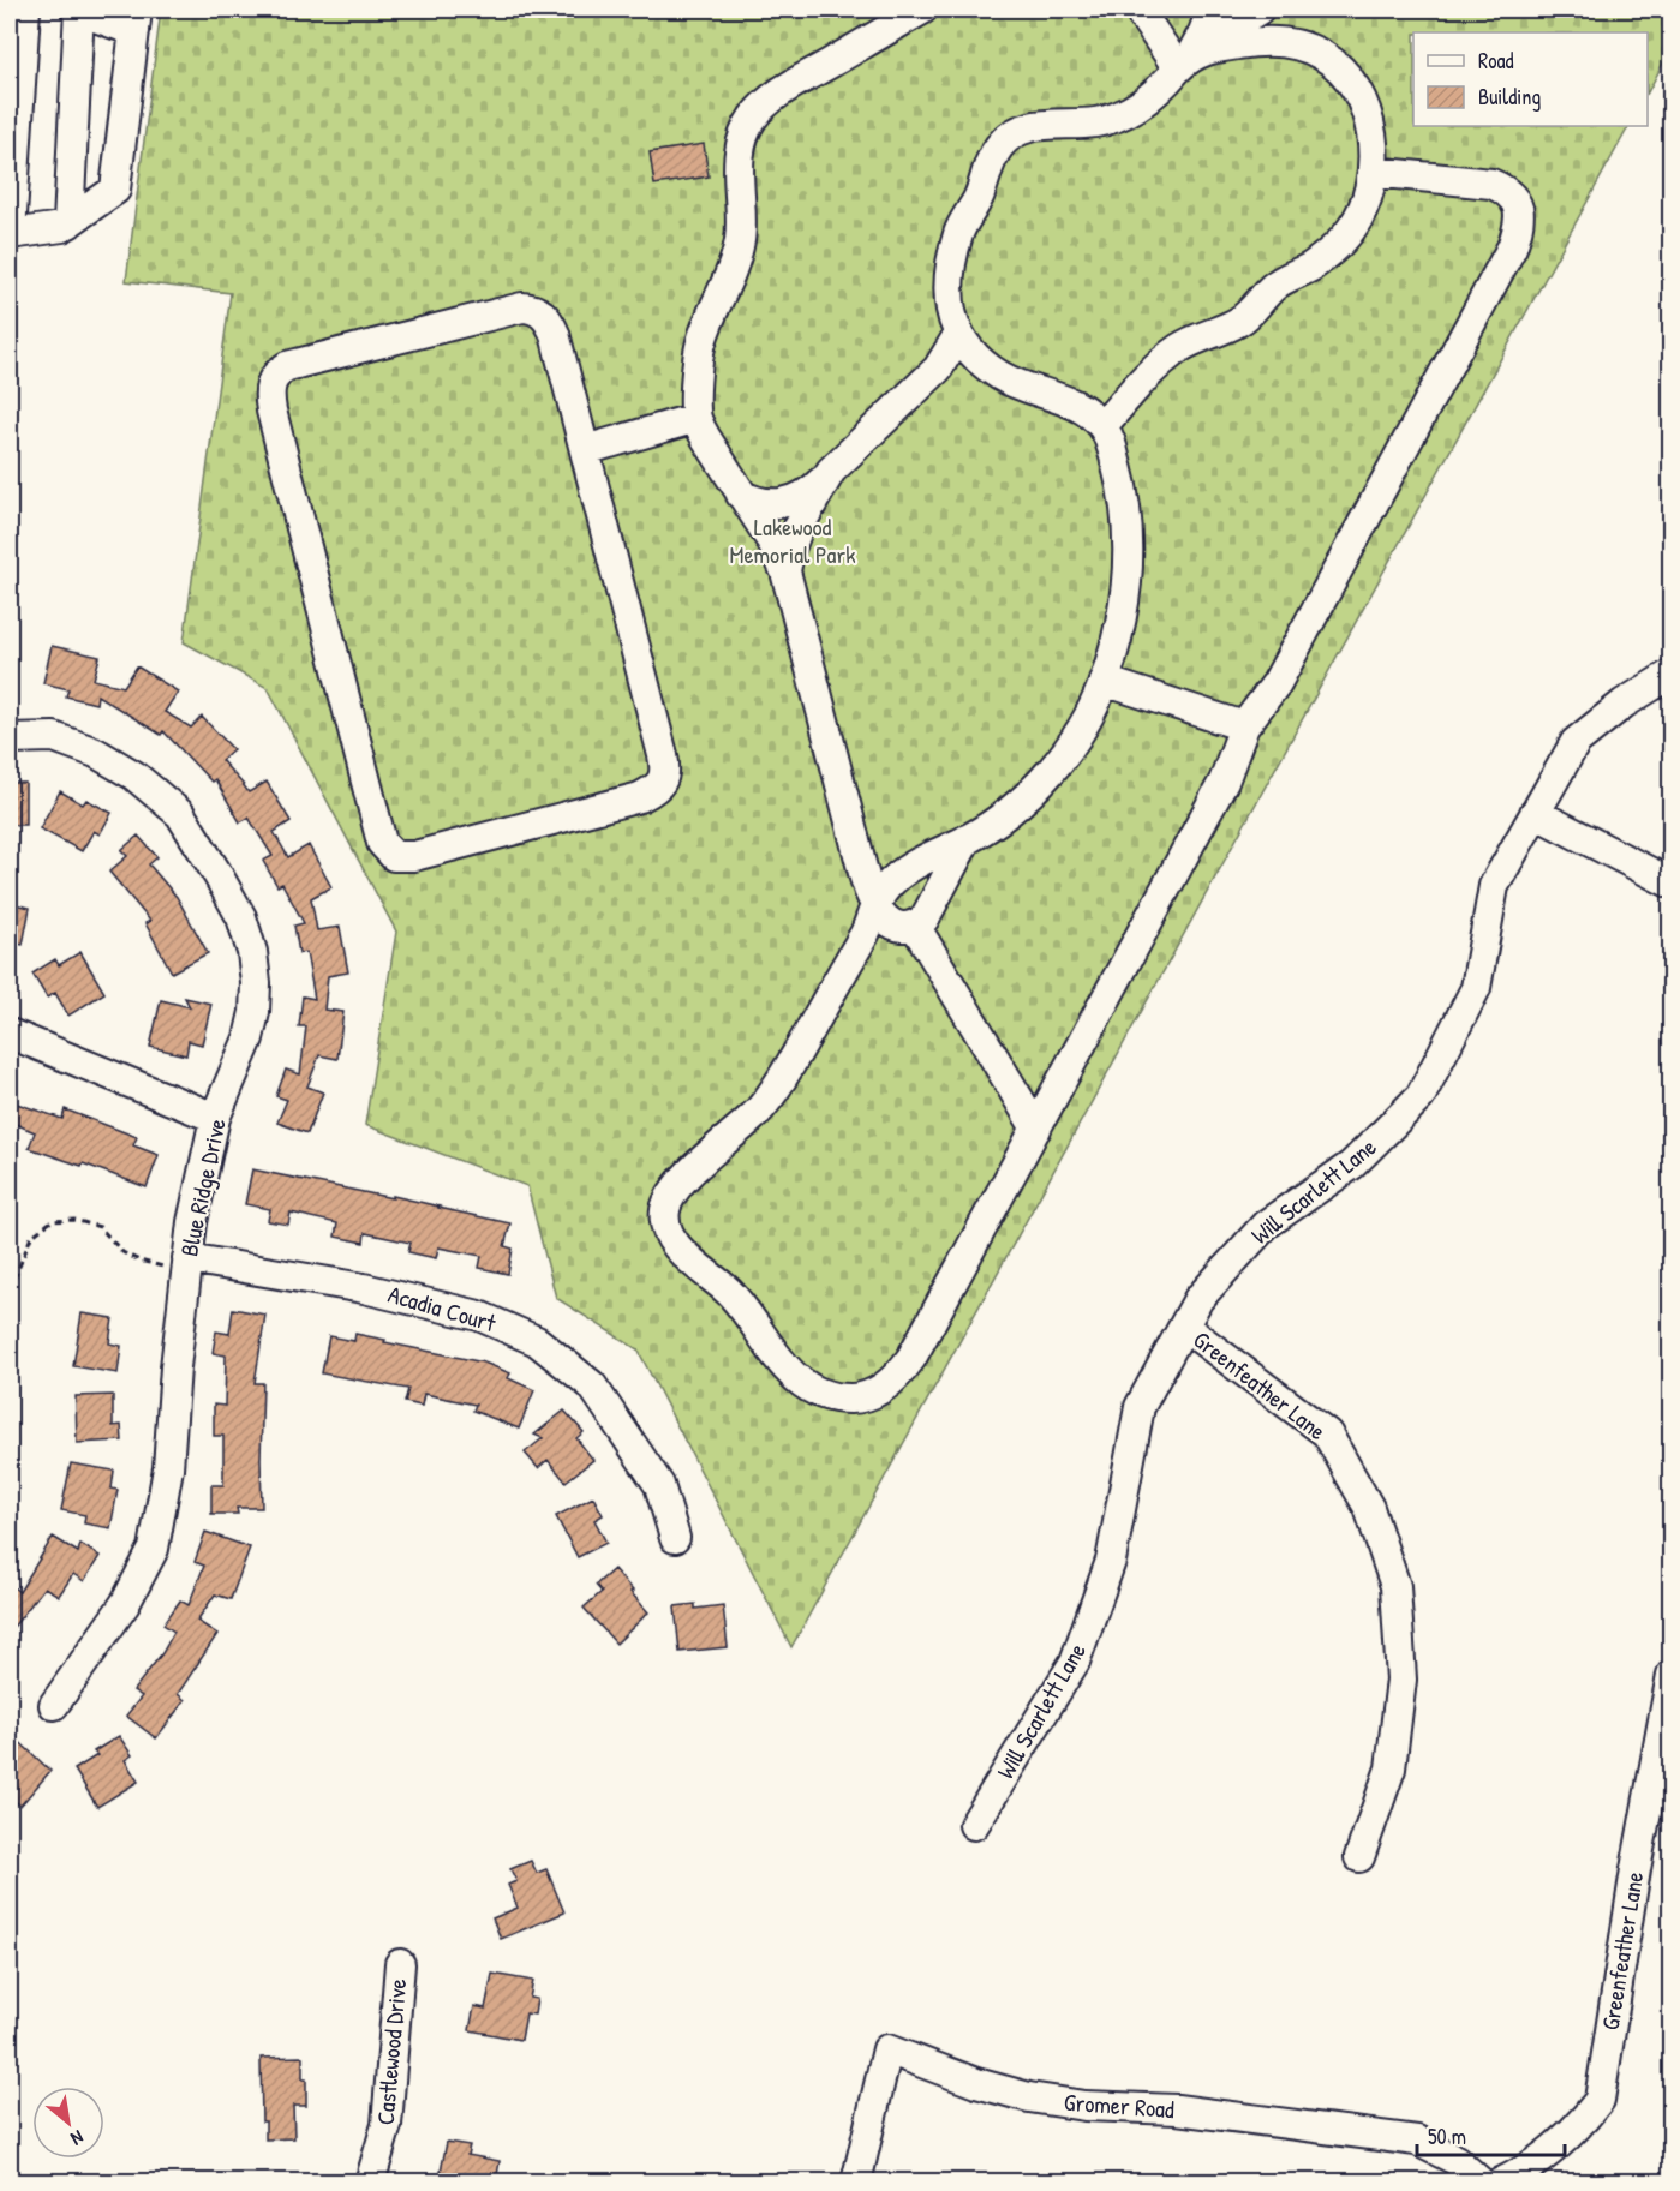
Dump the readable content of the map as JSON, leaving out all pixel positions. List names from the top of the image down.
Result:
{
  "streets": {
    "street": [
      "Blue Ridge Drive",
      "Will Scarlett Lane",
      "Acadia Court",
      "Greenfeather Lane",
      "Castlewood Drive",
      "Gromer Road"
    ]
  },
  "crossings": [
    ["Blue Ridge Drive", "Acadia Court"],
    ["Will Scarlett Lane", "Greenfeather Lane"]
  ],
  "parks": ["Lakewood Memorial Park"],
  "legend": ["Road", "Building"],
  "scale_bar": "50 m",
  "north": "bottom right"
}
